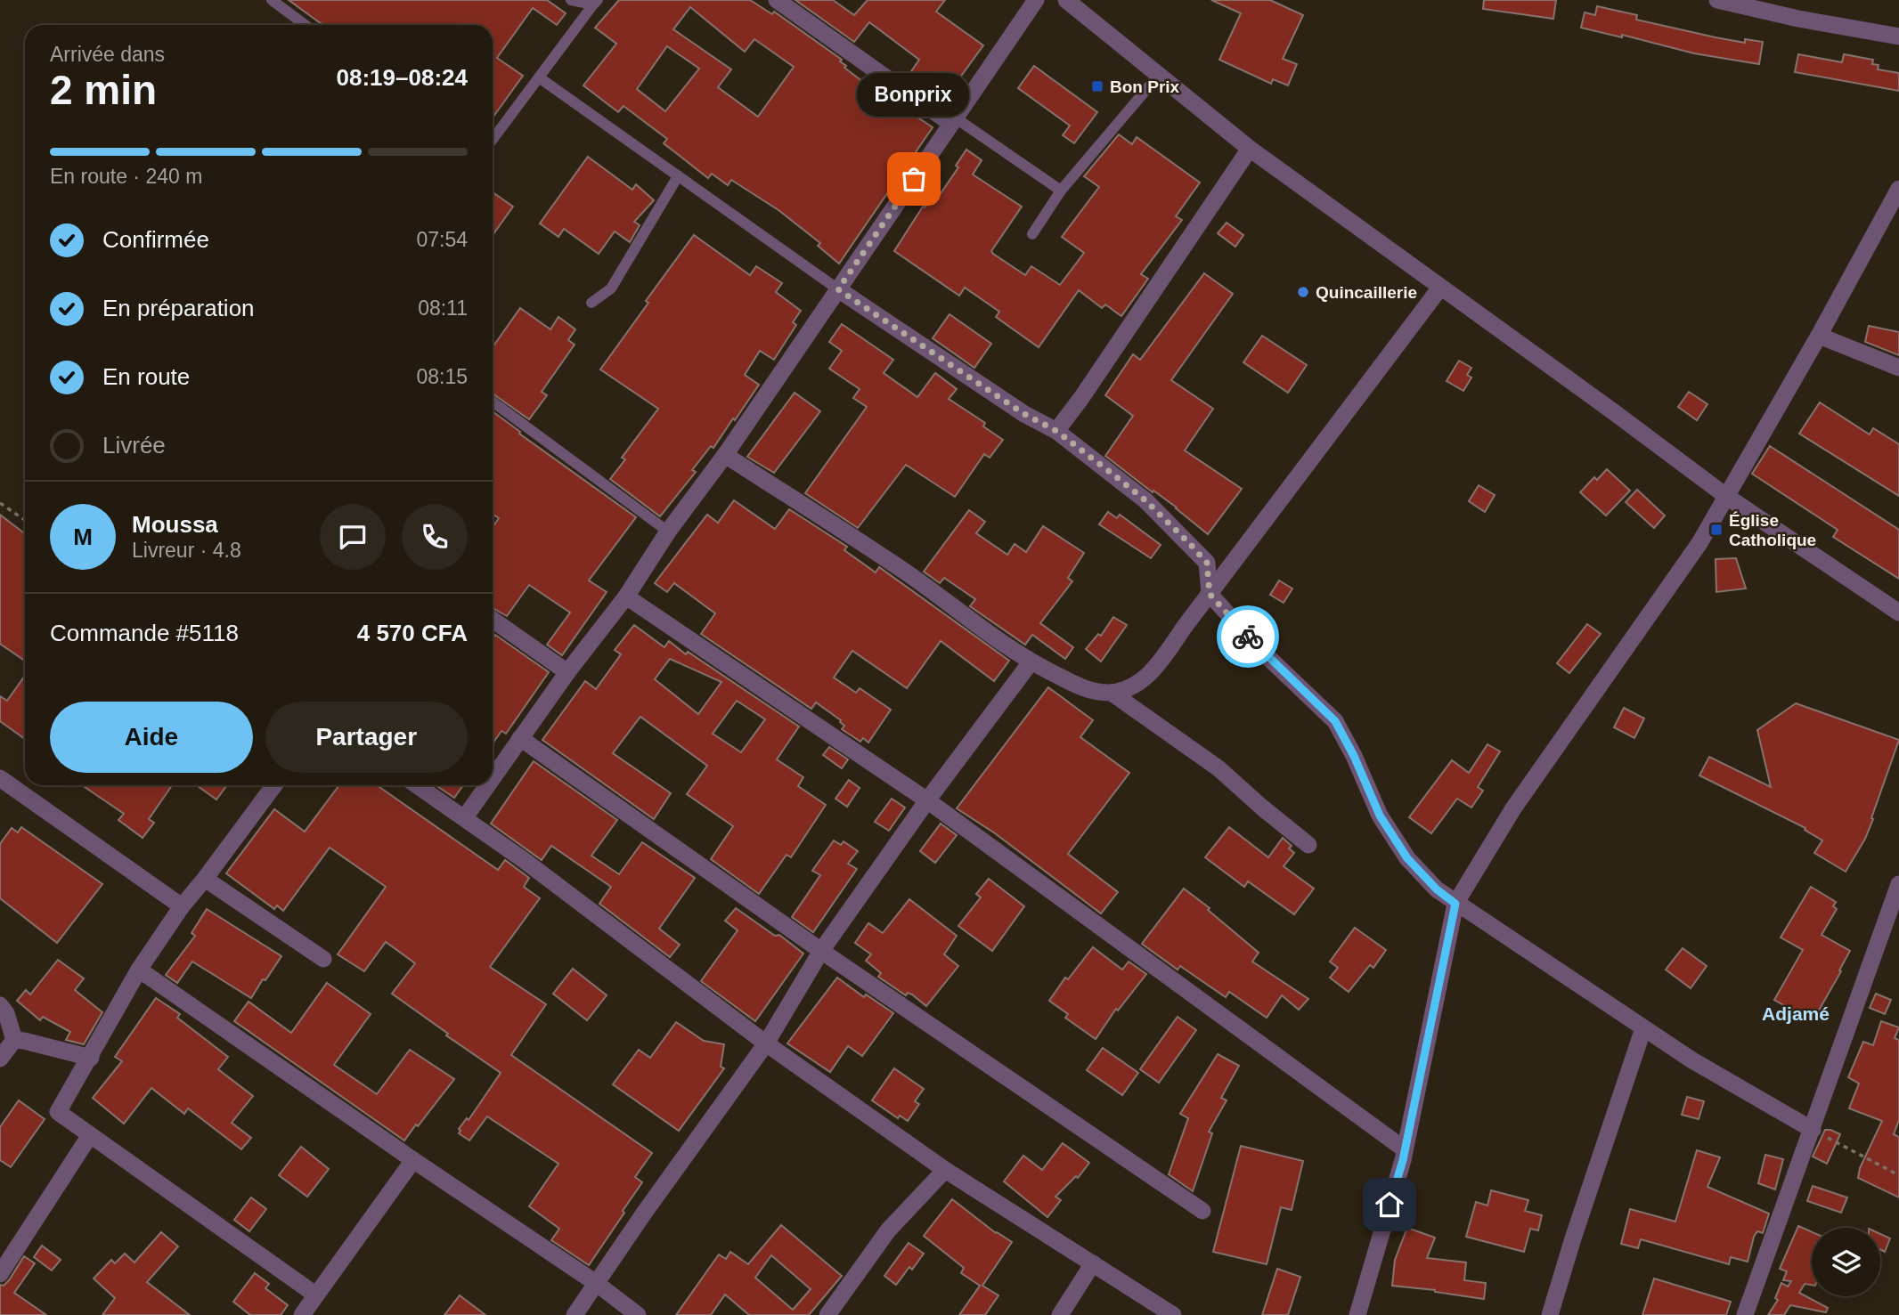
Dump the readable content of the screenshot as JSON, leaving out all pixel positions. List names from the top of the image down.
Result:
{
  "districts": ["Adjamé"],
  "places": {
    "transit": ["Bon Prix", "Église Catholique"],
    "other": ["Bonprix", "Quincaillerie"]
  },
  "page": {
    "heading": ["2 min", "Arrivée dans", "08:19–08:24"],
    "panel": [
      "Moussa",
      "Livreur · 4.8",
      "Commande #5118",
      "4 570 CFA"
    ],
    "bubble": "Bonprix",
    "bar": "En route · 240 m",
    "list": [
      ["Confirmée", "07:54"],
      ["En préparation", "08:11"],
      ["En route", "08:15"],
      "Livrée"
    ],
    "round": "M",
    "buttons": ["Aide", "Partager"]
  }
}
